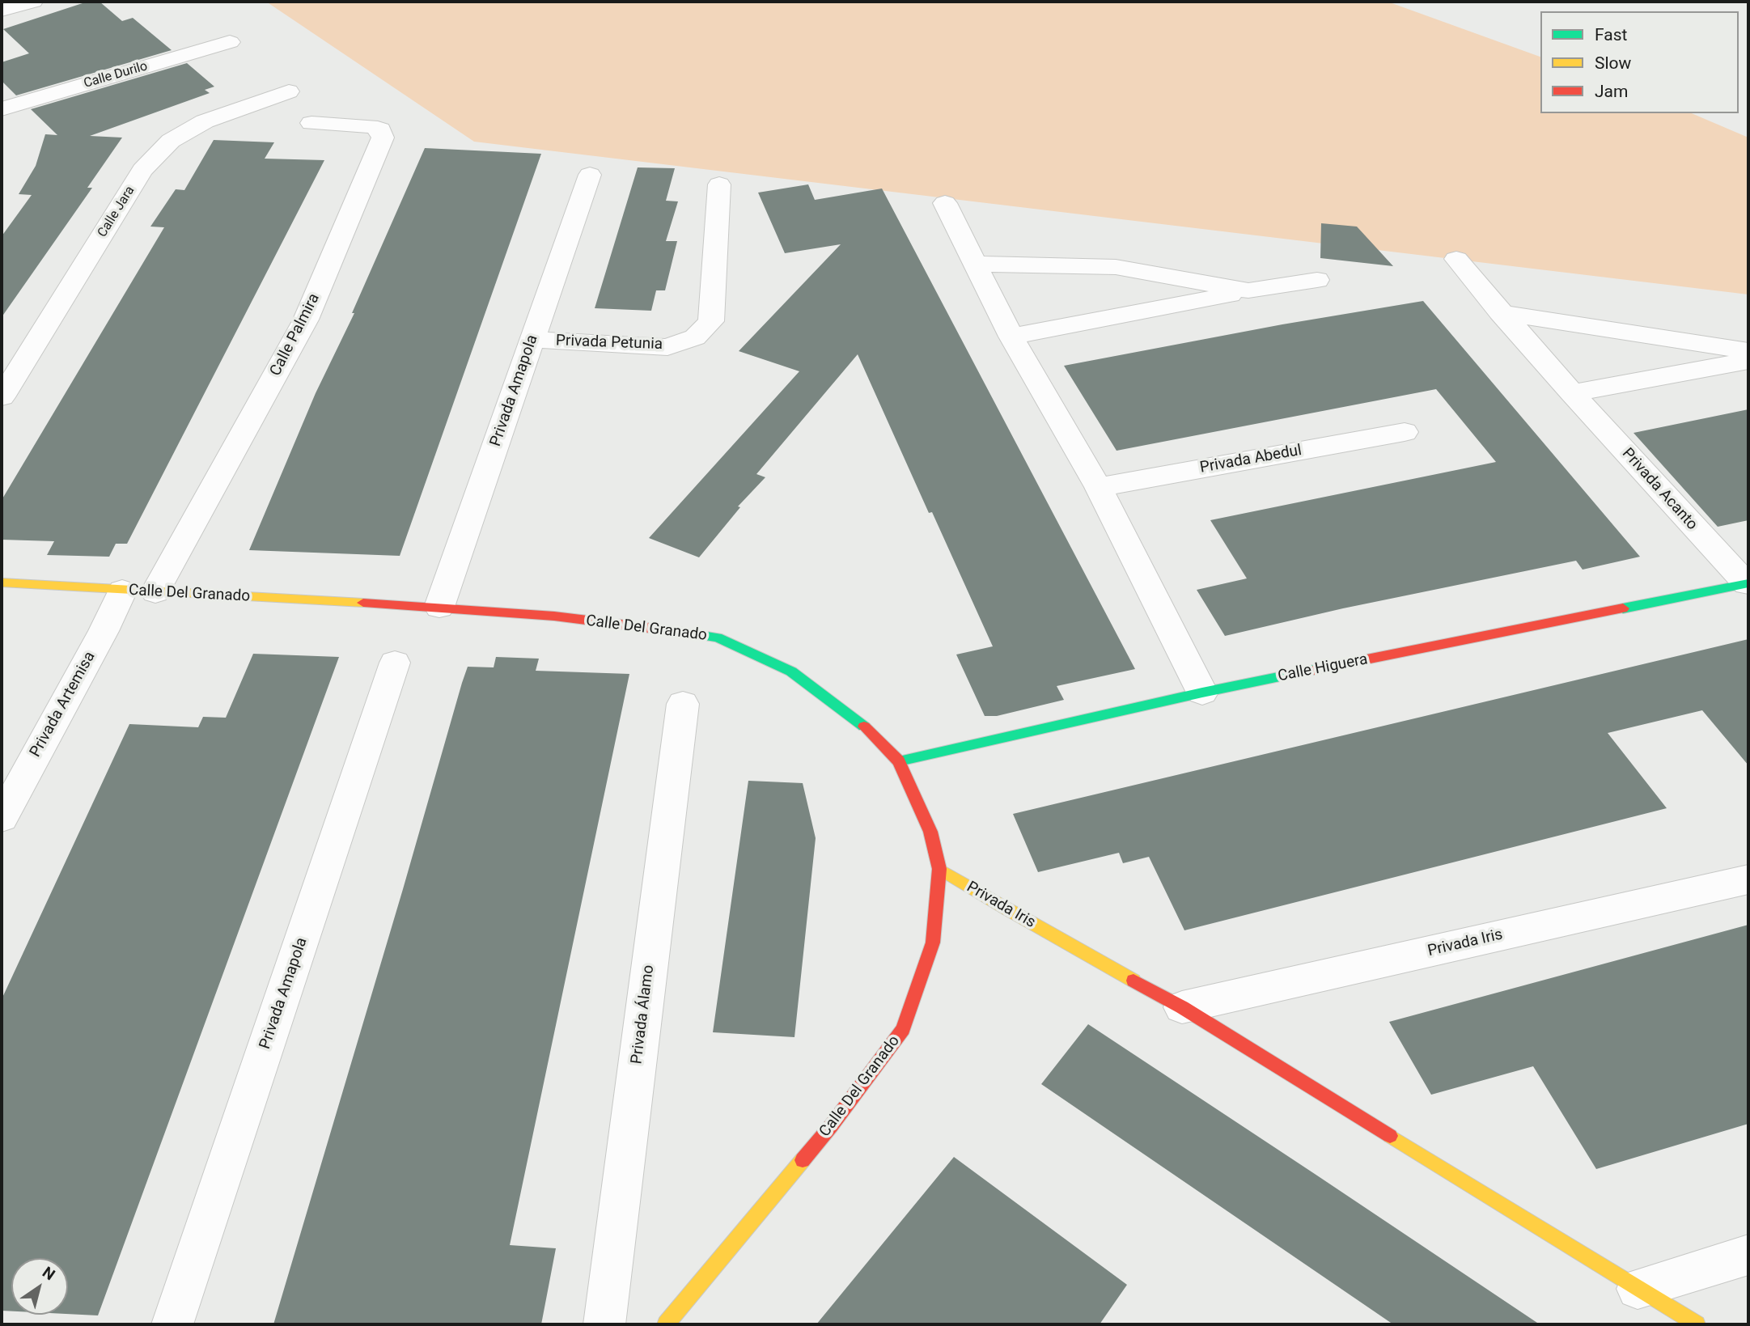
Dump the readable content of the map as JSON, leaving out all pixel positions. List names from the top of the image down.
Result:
{
  "streets": {
    "street": [
      "Calle Durilo",
      "Calle Jara",
      "Calle Palmira",
      "Privada Petunia",
      "Privada Amapola",
      "Privada Abedul",
      "Privada Acanto",
      "Calle Del Granado",
      "Calle Higuera",
      "Privada Artemisa",
      "Privada Iris",
      "Privada Álamo"
    ]
  },
  "crossings": [
    ["Calle Palmira", "Calle Del Granado"],
    ["Privada Petunia", "Privada Amapola"],
    ["Privada Amapola", "Calle Del Granado"],
    ["Privada Acanto", "Calle Higuera"],
    ["Calle Del Granado", "Calle Higuera"],
    ["Calle Del Granado", "Privada Artemisa"],
    ["Calle Del Granado", "Privada Iris"]
  ],
  "legend": ["Fast", "Slow", "Jam"],
  "north": "top right"
}
